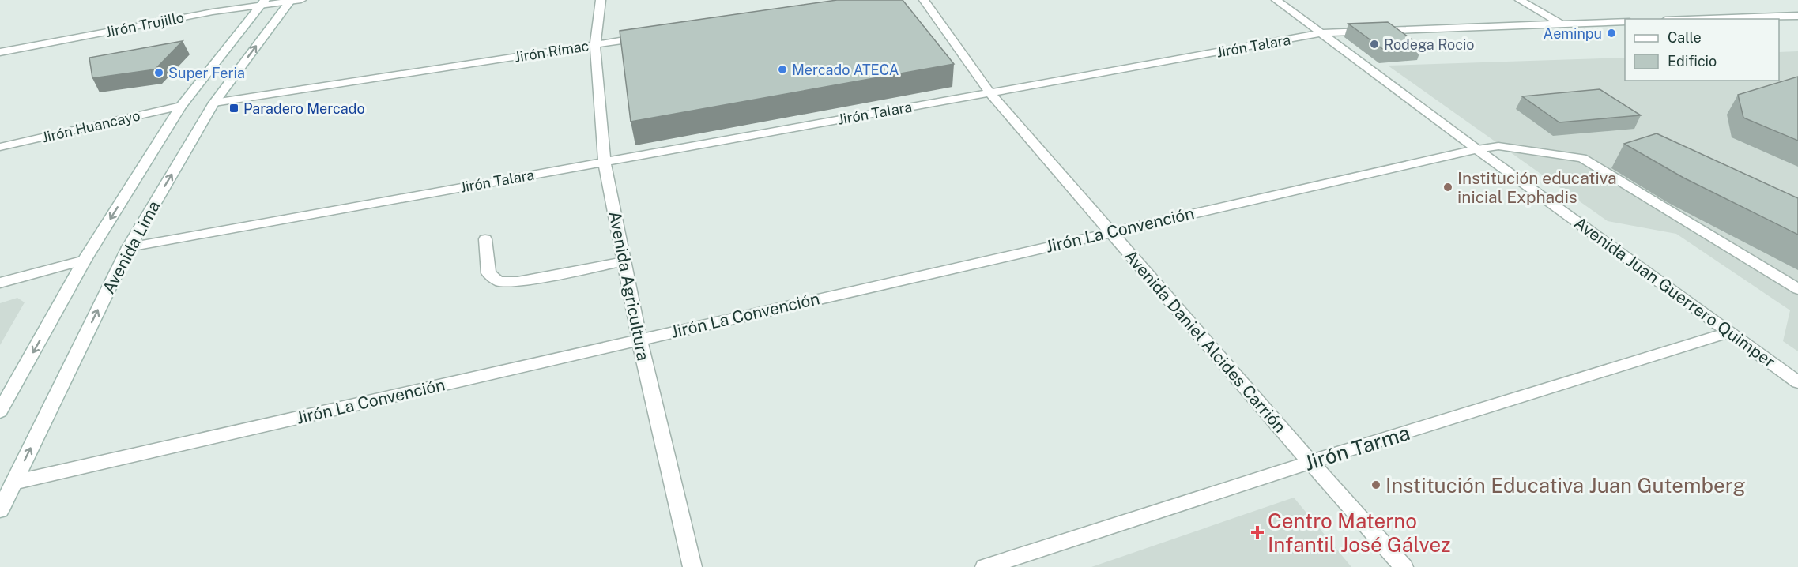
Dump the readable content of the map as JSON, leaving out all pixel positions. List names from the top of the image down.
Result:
{
  "streets": {
    "street": [
      "Jirón Trujillo",
      "Jirón Talara",
      "Jirón Rímac",
      "Jirón Huancayo",
      "Jirón La Convención",
      "Avenida Lima",
      "Avenida Agricultura",
      "Avenida Juan Guerrero Quimper",
      "Avenida Daniel Alcides Carrión",
      "Jirón Tarma"
    ]
  },
  "crossings": [
    ["Jirón Trujillo", "Avenida Lima"],
    ["Jirón Talara", "Avenida Lima"],
    ["Jirón Talara", "Avenida Agricultura"],
    ["Jirón Talara", "Avenida Juan Guerrero Quimper"],
    ["Jirón Talara", "Avenida Daniel Alcides Carrión"],
    ["Jirón Rímac", "Avenida Lima"],
    ["Jirón Rímac", "Avenida Agricultura"],
    ["Jirón Huancayo", "Avenida Lima"],
    ["Jirón La Convención", "Avenida Lima"],
    ["Jirón La Convención", "Avenida Agricultura"],
    ["Jirón La Convención", "Avenida Juan Guerrero Quimper"],
    ["Jirón La Convención", "Avenida Daniel Alcides Carrión"],
    ["Avenida Juan Guerrero Quimper", "Jirón Tarma"],
    ["Avenida Daniel Alcides Carrión", "Jirón Tarma"]
  ],
  "places": {
    "other": [
      "Aeminpu",
      "Rodega Rocio",
      "Mercado ATECA",
      "Super Feria",
      "Institución educativa inicial Exphadis",
      "Institución Educativa Juan Gutemberg"
    ],
    "transit": ["Paradero Mercado"],
    "health": ["Centro Materno Infantil José Gálvez"]
  },
  "legend": ["Calle", "Edificio"]
}
